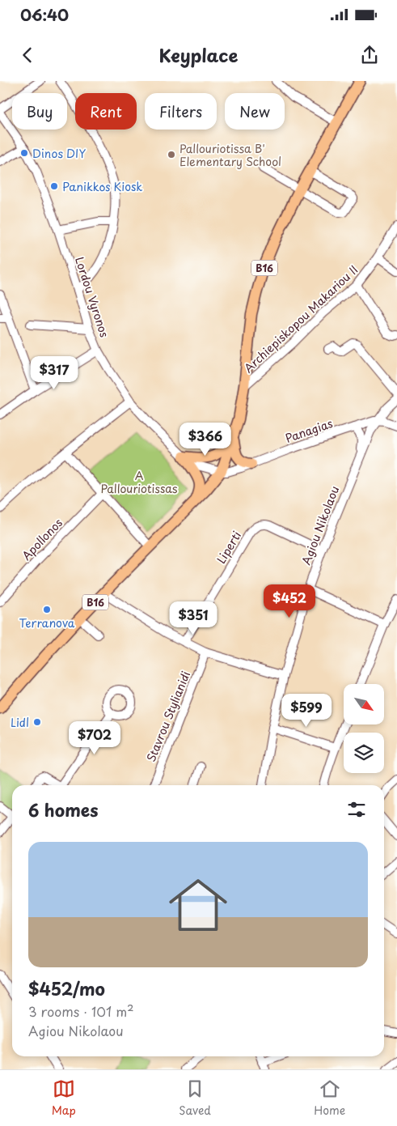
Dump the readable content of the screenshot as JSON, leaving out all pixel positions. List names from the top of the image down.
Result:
{
  "streets": {
    "main road": ["B16"],
    "street": [
      "Lordou Vyronos",
      "Archiepiskopou Makariou II",
      "Panagias",
      "Agiou Nikolaou",
      "Apollonos",
      "Liperti",
      "Stavrou Stylianidi"
    ]
  },
  "crossings": [
    ["B16", "Lordou Vyronos"],
    ["B16", "Archiepiskopou Makariou II"],
    ["B16", "Panagias"],
    ["Lordou Vyronos", "Panagias"],
    ["Panagias", "Agiou Nikolaou"],
    ["Agiou Nikolaou", "Liperti"]
  ],
  "parks": ["A Pallouriotissas"],
  "places": [
    "Dinos DIY",
    "Pallouriotissa B' Elementary School",
    "Panikkos Kiosk",
    "Terranova",
    "Lidl"
  ],
  "north": "bottom right",
  "page": {
    "status": "06:40",
    "header": "Keyplace",
    "chip": [
      "Buy",
      "Rent",
      "Filters",
      "New"
    ],
    "price": [
      "$317",
      "$366",
      "$452",
      "$351",
      "$599",
      "$702"
    ],
    "heading": "6 homes",
    "list": [
      {
        "name": "$452/mo",
        "note": "3 rooms · 101 m² · Agiou Nikolaou"
      }
    ],
    "tabs": ["Map", "Saved", "Home"]
  }
}
